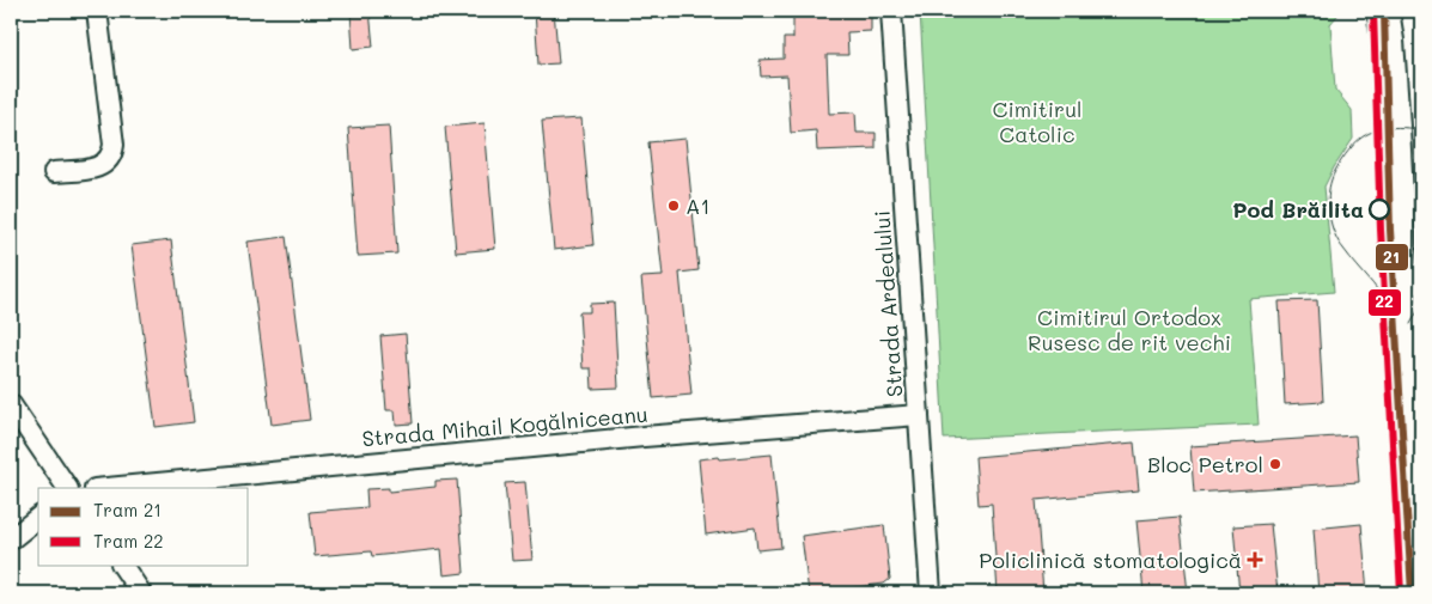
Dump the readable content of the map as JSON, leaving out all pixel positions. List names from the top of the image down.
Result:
{
  "streets": {
    "street": ["Strada Ardealului", "Strada Mihail Kogălniceanu"]
  },
  "crossings": [
    ["Strada Ardealului", "Strada Mihail Kogălniceanu"]
  ],
  "parks": ["Cimitirul Catolic", "Cimitirul Ortodox Rusesc de rit vechi"],
  "places": {
    "other": ["A1", "Pod Brăilita", "Bloc Petrol"],
    "health": ["Policlinică stomatologică"]
  },
  "lines": ["tram line 21", "tram line 22"],
  "legend": ["Tram 21", "Tram 22"]
}
